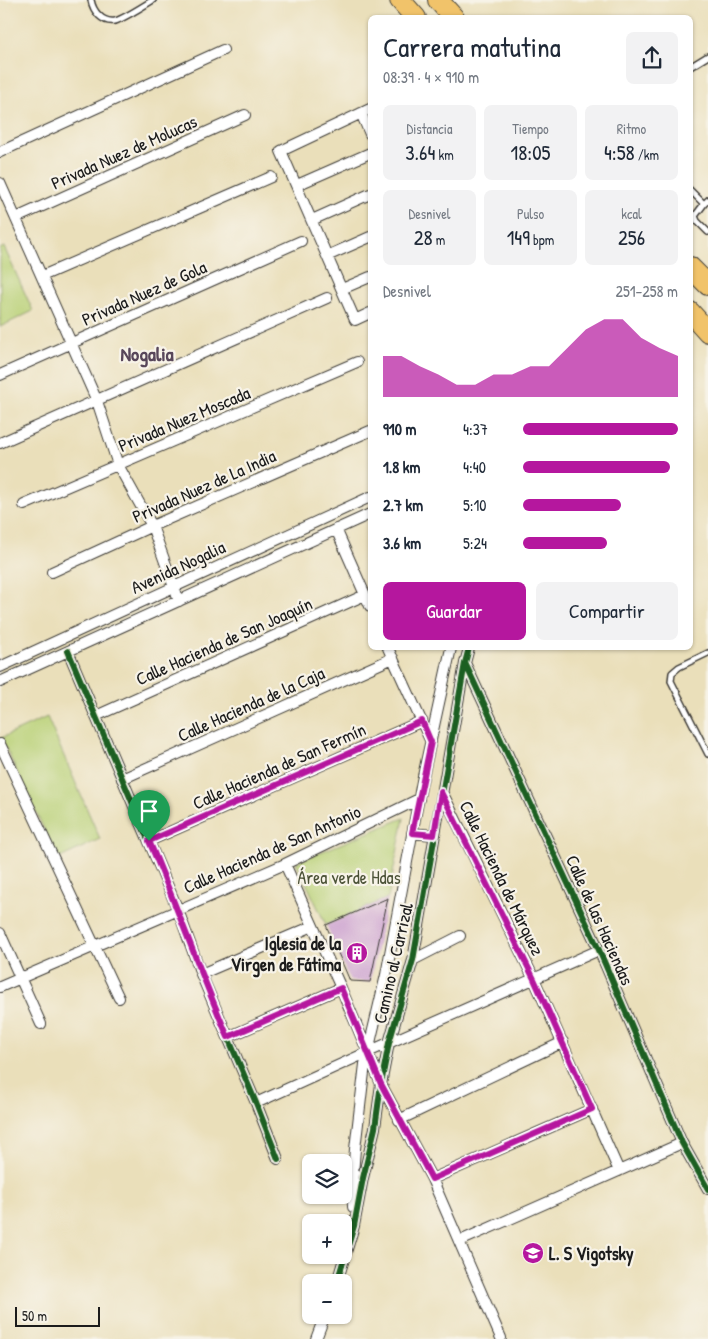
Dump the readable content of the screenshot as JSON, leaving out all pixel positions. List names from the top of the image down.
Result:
{
  "streets": {
    "street": [
      "Privada Nuez de Molucas",
      "Privada Nuez de Gola",
      "Privada Nuez Moscada",
      "Privada Nuez de La India",
      "Avenida Nogalia",
      "Calle Hacienda de San Joaquín",
      "Calle Hacienda de la Caja",
      "Calle Hacienda de San Fermín",
      "Calle Hacienda de San Antonio",
      "Calle Hacienda de Márquez",
      "Calle de las Haciendas",
      "Camino al Carrizal"
    ]
  },
  "crossings": [
    ["Calle Hacienda de San Antonio", "Camino al Carrizal"],
    ["Calle Hacienda de Márquez", "Camino al Carrizal"],
    ["Calle de las Haciendas", "Camino al Carrizal"]
  ],
  "districts": ["Nogalia"],
  "parks": ["Área verde Hdas"],
  "places": {
    "building": ["Iglesia de la Virgen de Fátima"],
    "school or university": ["L. S Vigotsky"]
  },
  "scale_bar": "50 m",
  "page": {
    "heading": ["Carrera matutina", "08:39 · 4 × 910 m"],
    "stats": [
      ["Distancia", "3.64 km"],
      ["Tiempo", "18:05"],
      ["Ritmo", "4:58 /km"],
      ["Desnivel", "28 m"],
      ["Pulso", "149 bpm"],
      ["kcal", "256"]
    ],
    "chart": ["Desnivel", "251–258 m"],
    "list": [
      {
        "name": "910 m",
        "note": "4:37"
      },
      {
        "name": "1.8 km",
        "note": "4:40"
      },
      {
        "name": "2.7 km",
        "note": "5:10"
      },
      {
        "name": "3.6 km",
        "note": "5:24"
      }
    ],
    "buttons": ["Guardar", "Compartir"],
    "map_buttons": ["+", "−"],
    "scale": "50 m"
  }
}
